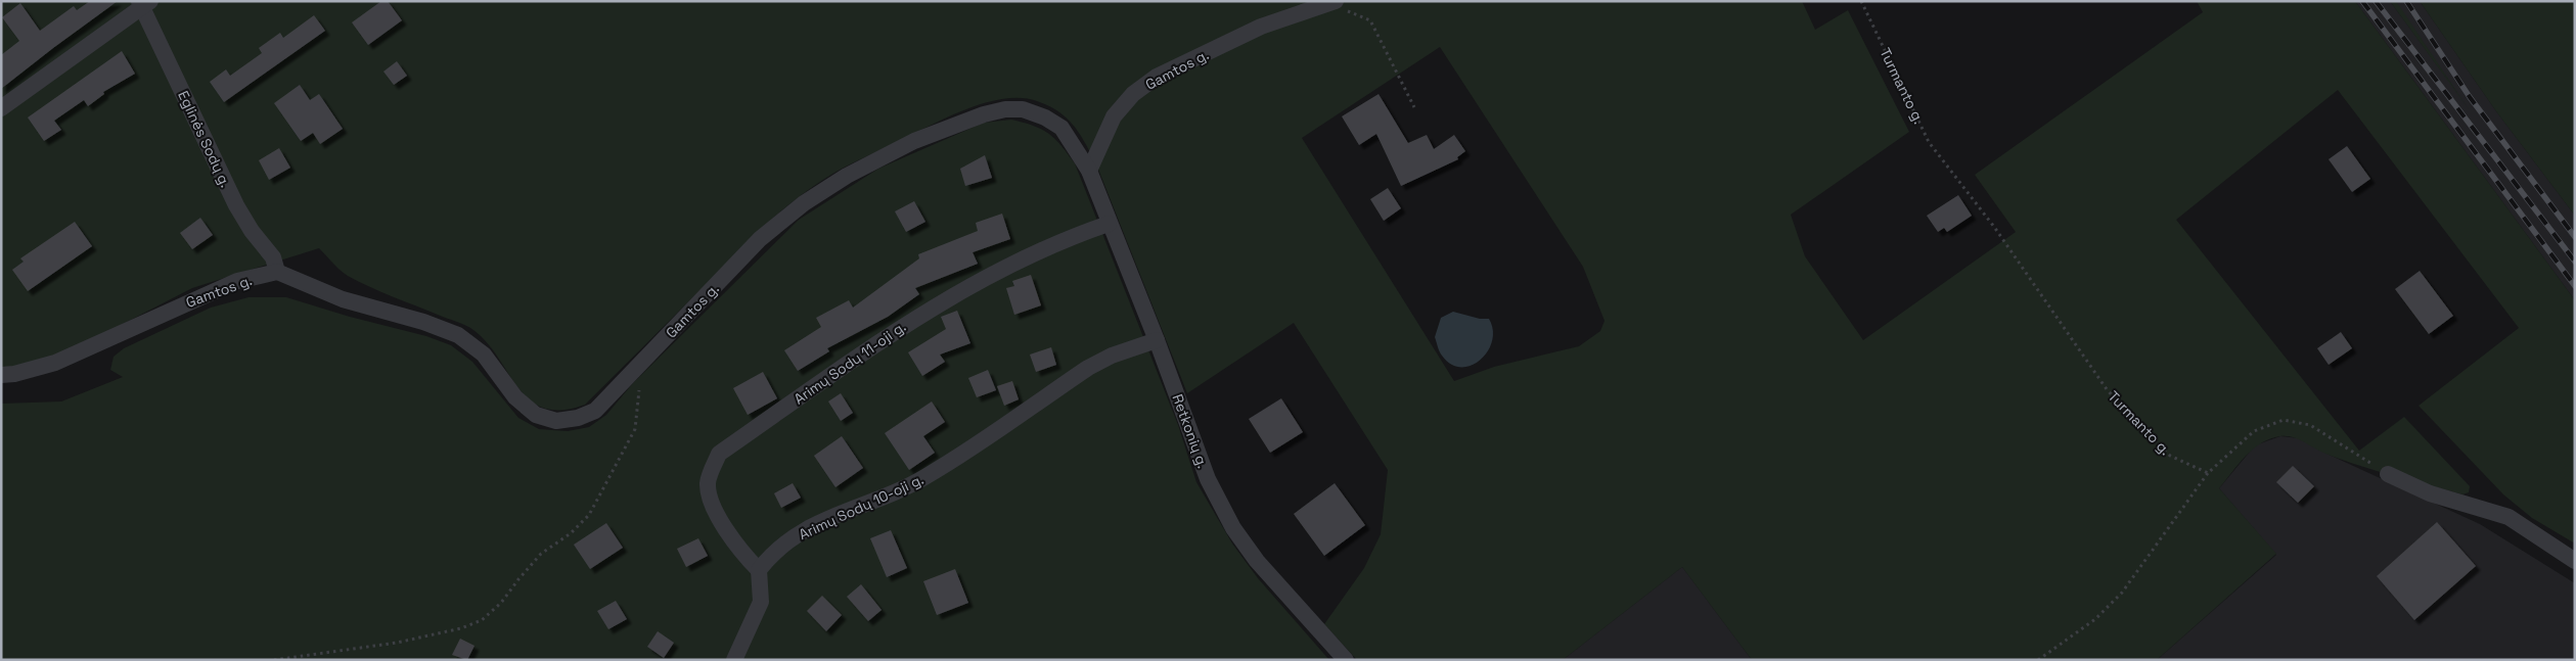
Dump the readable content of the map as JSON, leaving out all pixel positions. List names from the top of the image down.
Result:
{
  "streets": {
    "street": [
      "Gamtos g.",
      "Eglinės Sodų g.",
      "Arimų Sodų 11-oji g.",
      "Retkonių g.",
      "Arimų Sodų 10-oji g."
    ],
    "path": ["Turmanto g."]
  },
  "crossings": [
    ["Gamtos g.", "Eglinės Sodų g."],
    ["Gamtos g.", "Retkonių g."],
    ["Arimų Sodų 11-oji g.", "Retkonių g."],
    ["Arimų Sodų 11-oji g.", "Arimų Sodų 10-oji g."],
    ["Retkonių g.", "Arimų Sodų 10-oji g."]
  ]
}
